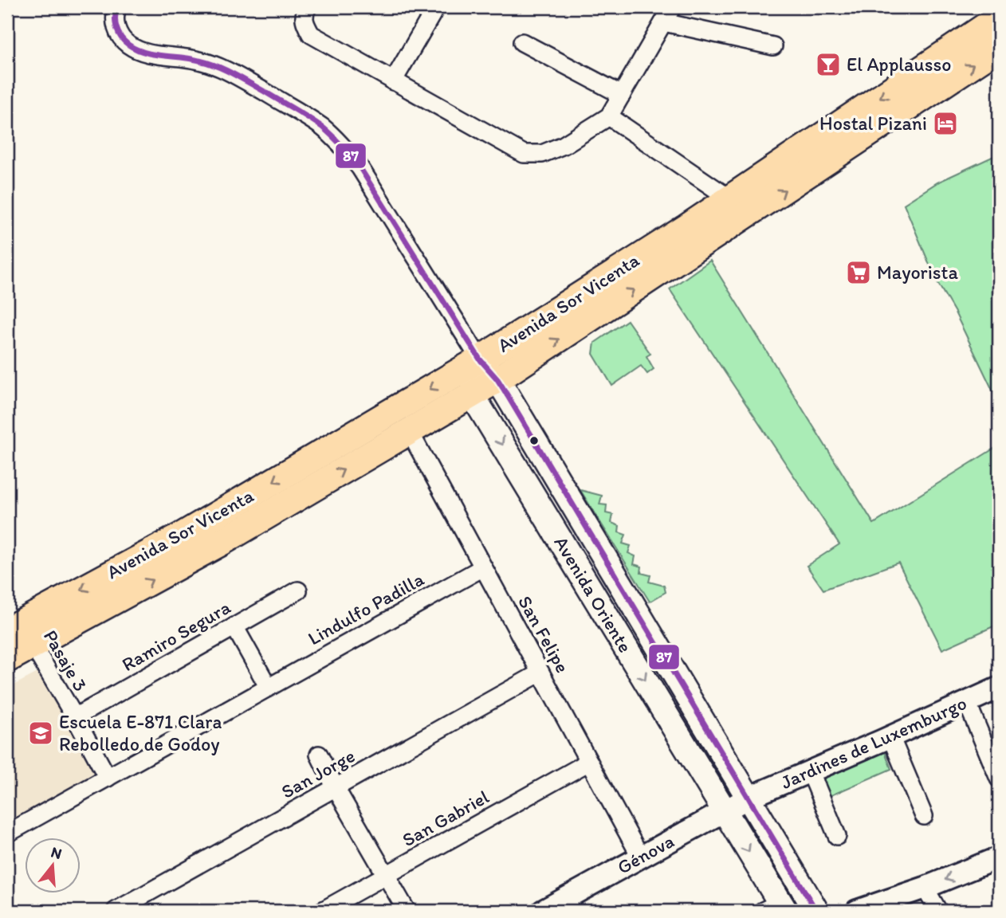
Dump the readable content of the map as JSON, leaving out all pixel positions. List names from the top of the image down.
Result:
{
  "streets": {
    "main road": ["Avenida Sor Vicenta", "Avenida Oriente"],
    "street": [
      "Lindulfo Padilla",
      "San Felipe",
      "Ramiro Segura",
      "Pasaje 3",
      "Jardines de Luxemburgo",
      "San Jorge",
      "San Gabriel",
      "Génova"
    ]
  },
  "crossings": [
    ["Avenida Sor Vicenta", "Avenida Oriente"],
    ["Avenida Sor Vicenta", "San Felipe"],
    ["Avenida Sor Vicenta", "Pasaje 3"],
    ["Avenida Oriente", "Jardines de Luxemburgo"],
    ["Avenida Oriente", "Génova"],
    ["Lindulfo Padilla", "San Felipe"],
    ["Lindulfo Padilla", "Pasaje 3"],
    ["San Felipe", "San Jorge"],
    ["San Felipe", "San Gabriel"],
    ["San Felipe", "Génova"],
    ["Ramiro Segura", "Pasaje 3"],
    ["Jardines de Luxemburgo", "Génova"]
  ],
  "places": {
    "bar": ["El Applausso"],
    "hotel": ["Hostal Pizani"],
    "supermarket": ["Mayorista"],
    "school or university": ["Escuela E-871 Clara Rebolledo de Godoy"]
  },
  "lines": ["transit line 87"],
  "north": "top"
}
